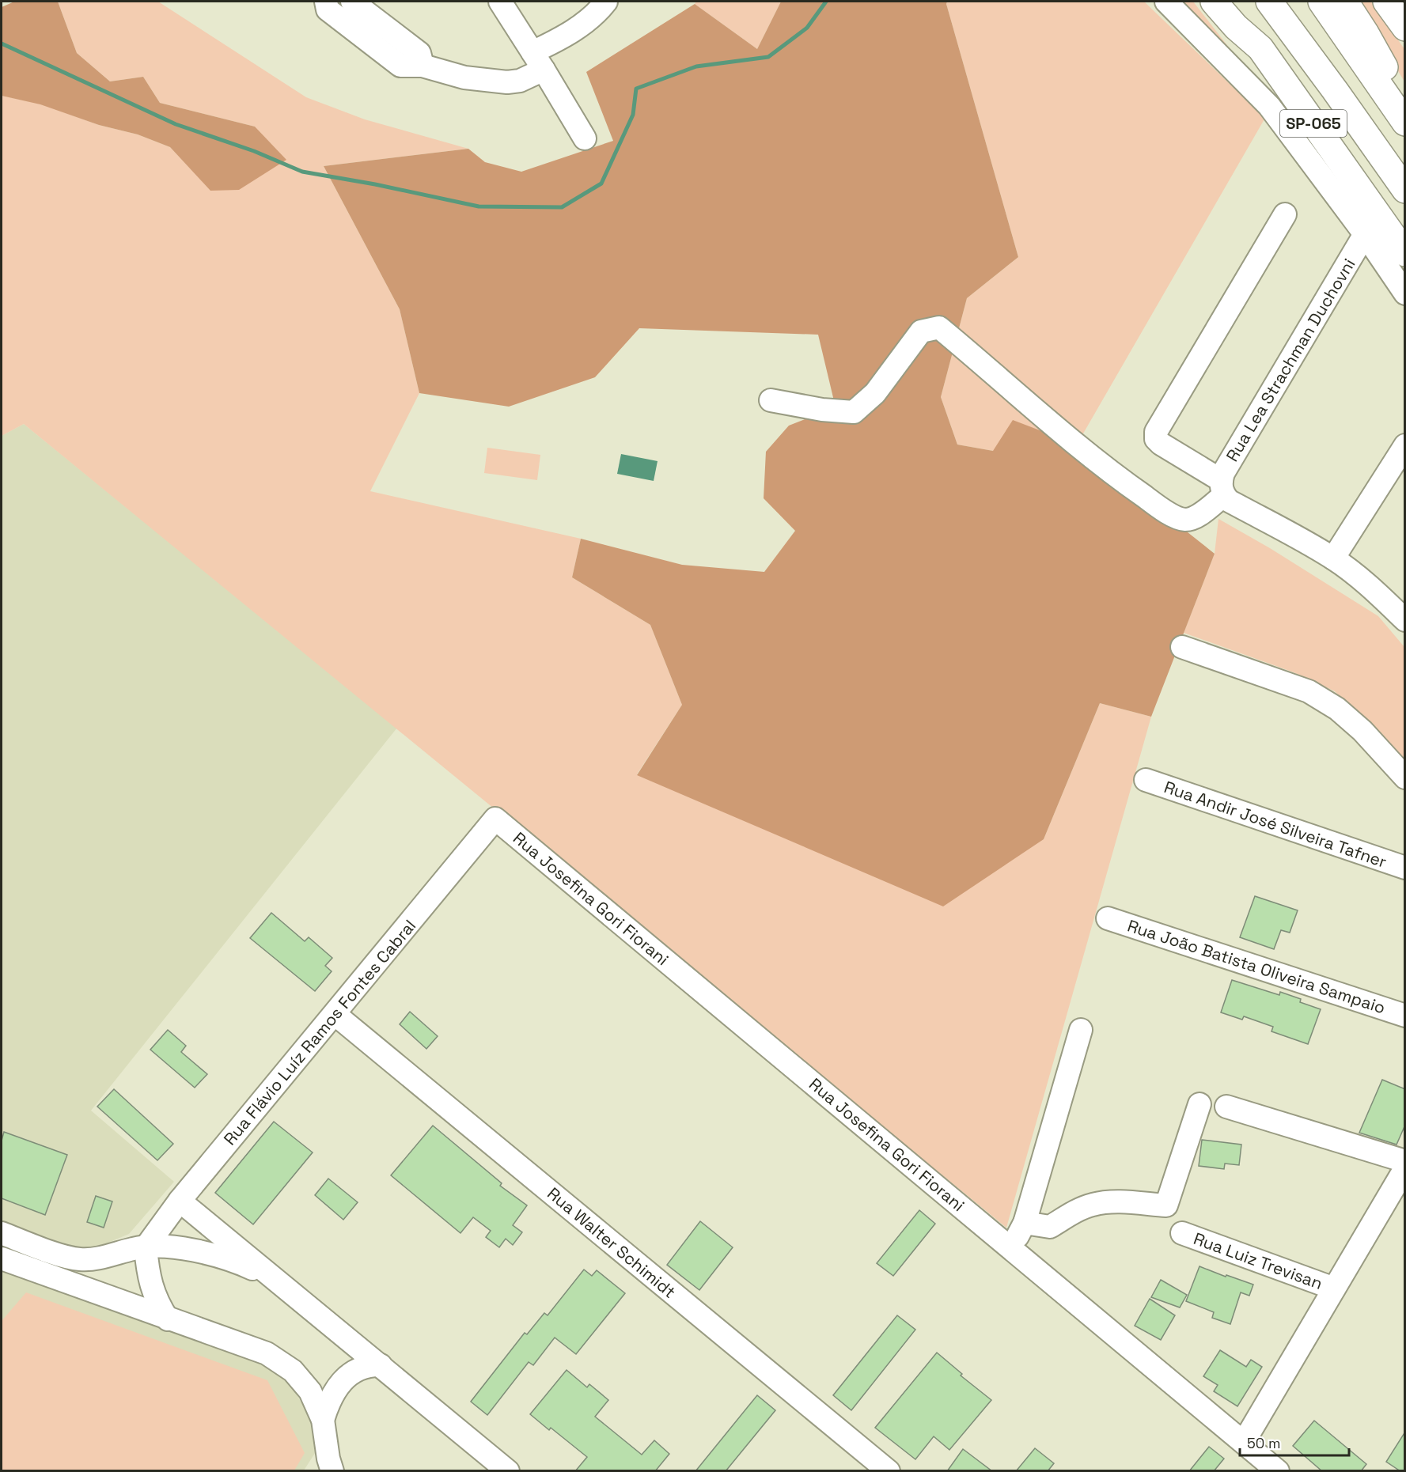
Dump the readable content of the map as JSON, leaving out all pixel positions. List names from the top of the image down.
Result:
{
  "streets": {
    "highway": ["SP-065"],
    "street": [
      "Rua Lea Strachman Duchovni",
      "Rua Andir José Silveira Tafner",
      "Rua Josefina Gori Fiorani",
      "Rua João Batista Oliveira Sampaio",
      "Rua Flávio Luíz Ramos Fontes Cabral",
      "Rua Walter Schimidt",
      "Rua Luiz Trevisan"
    ]
  },
  "crossings": [
    ["Rua Josefina Gori Fiorani", "Rua Flávio Luíz Ramos Fontes Cabral"],
    ["Rua Flávio Luíz Ramos Fontes Cabral", "Rua Walter Schimidt"]
  ],
  "scale_bar": "50 m"
}
